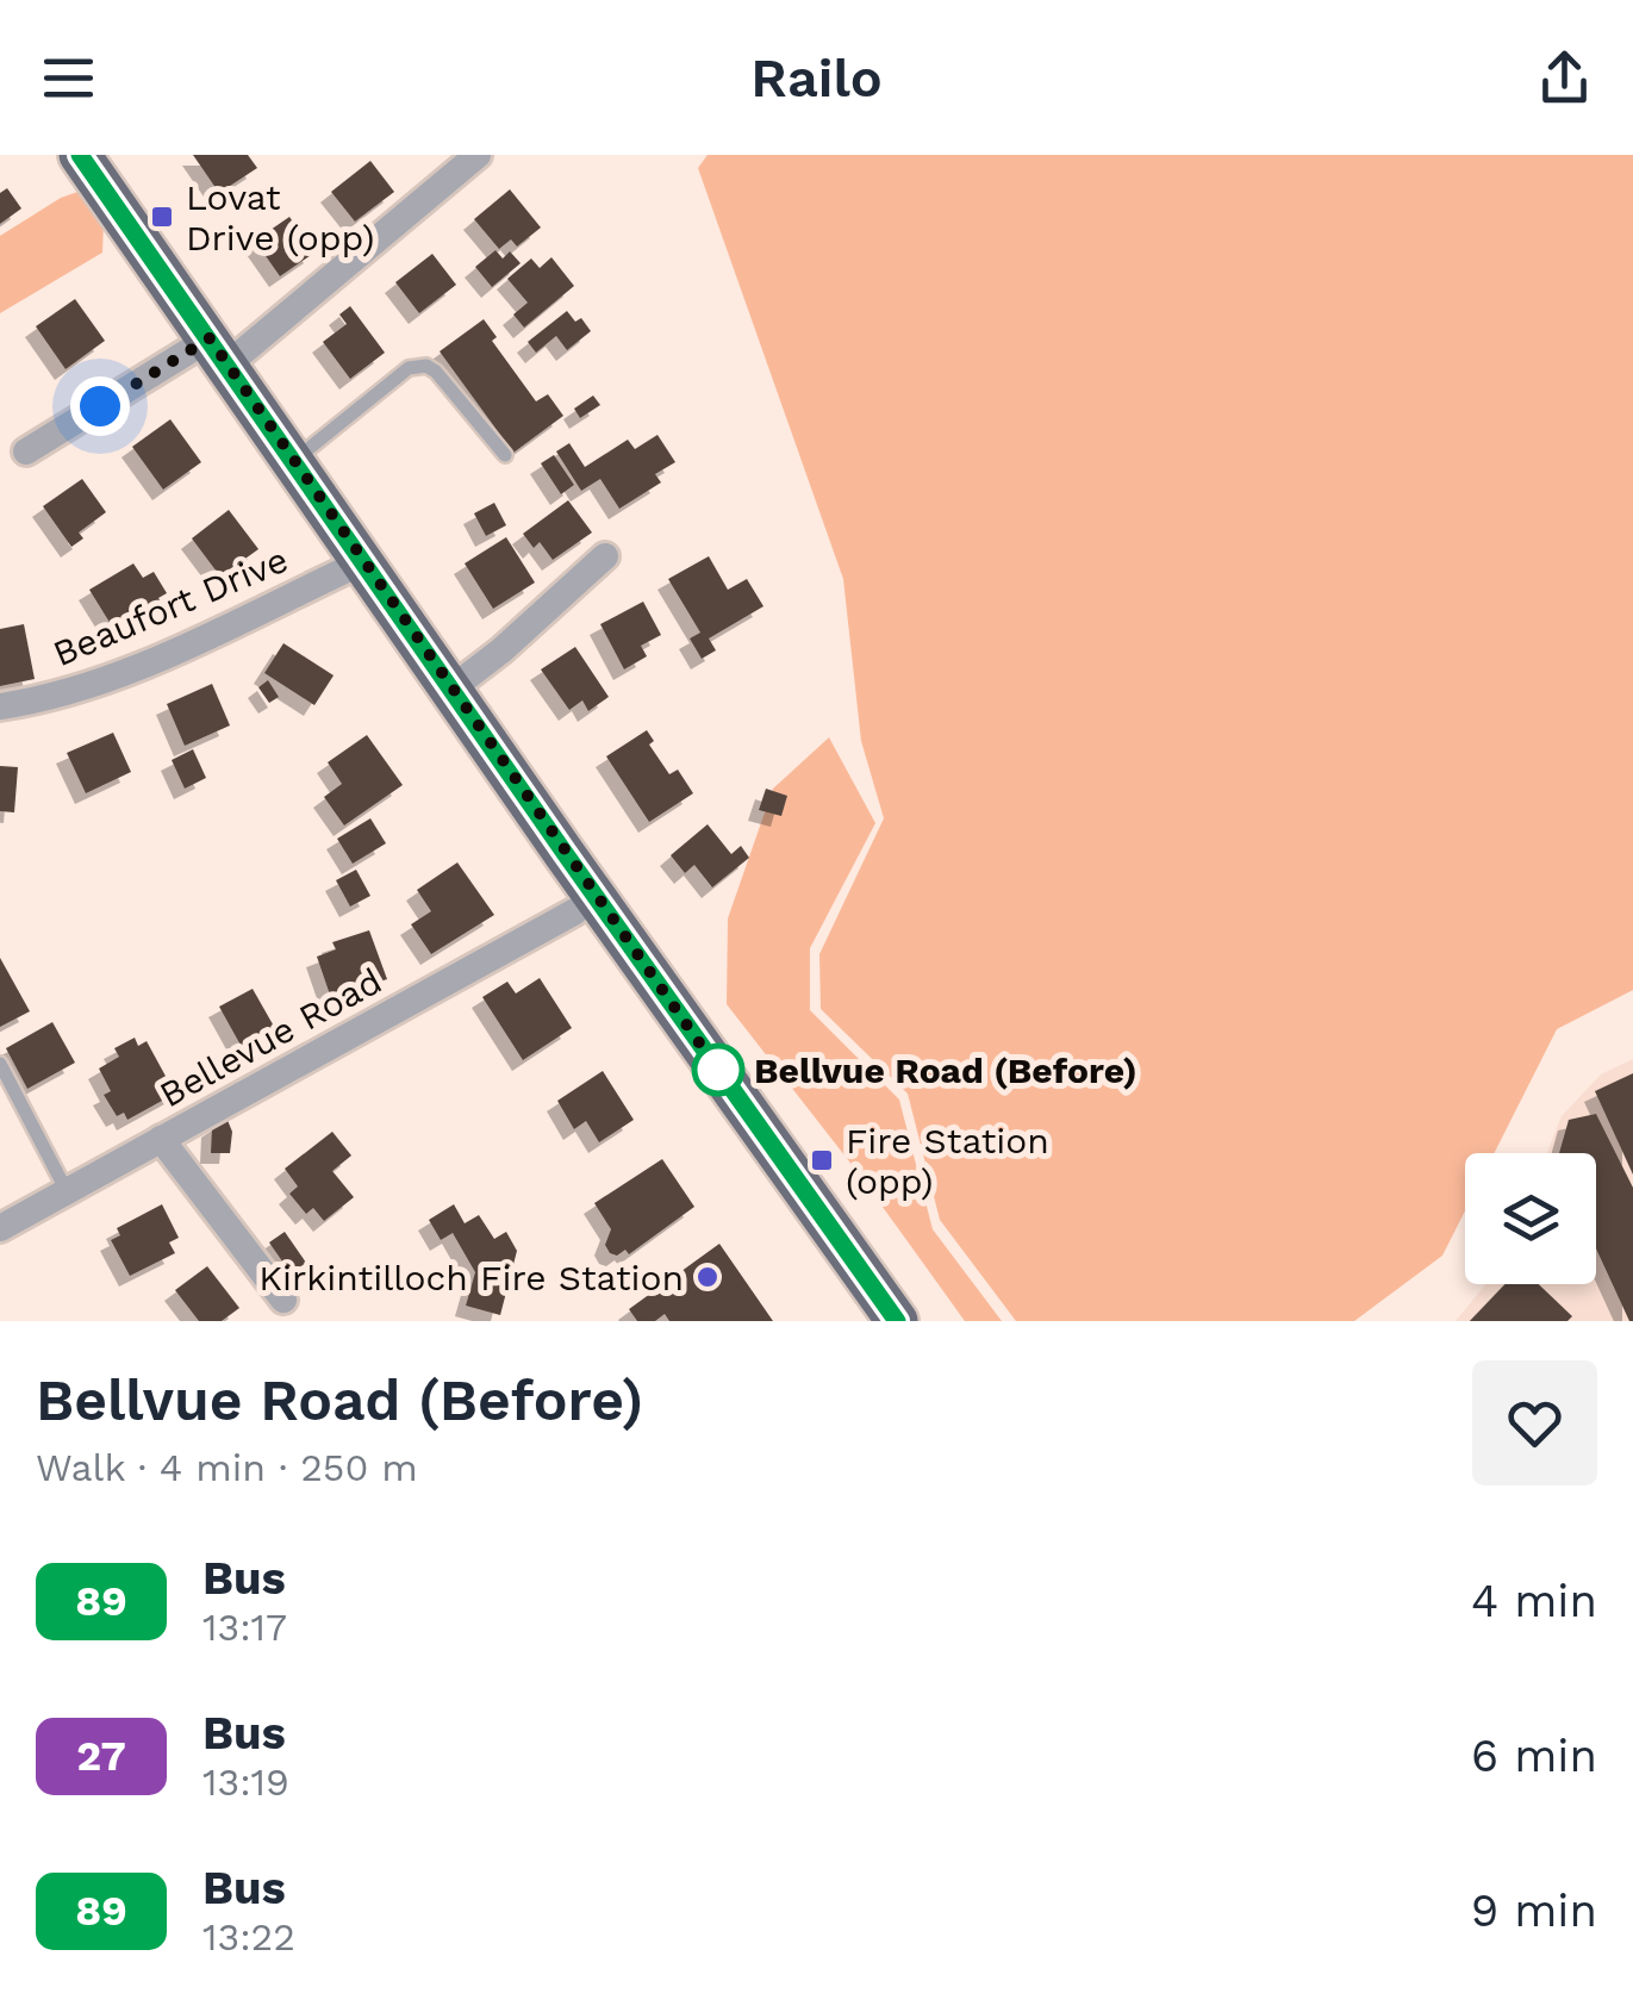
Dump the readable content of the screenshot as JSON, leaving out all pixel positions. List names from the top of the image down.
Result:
{
  "streets": {
    "street": ["Beaufort Drive", "Bellevue Road"]
  },
  "places": {
    "transit": ["Lovat Drive (opp)", "Fire Station (opp)"],
    "other": ["Bellvue Road (Before)", "Kirkintilloch Fire Station"]
  },
  "lines": ["bus line 89"],
  "page": {
    "header": "Railo",
    "heading": ["Bellvue Road (Before)", "Walk · 4 min · 250 m"],
    "list": [
      {
        "mark": "89",
        "name": "Bus",
        "note": "13:17",
        "value": "4 min"
      },
      {
        "mark": "27",
        "name": "Bus",
        "note": "13:19",
        "value": "6 min"
      },
      {
        "mark": "89",
        "name": "Bus",
        "note": "13:22",
        "value": "9 min"
      }
    ]
  }
}
